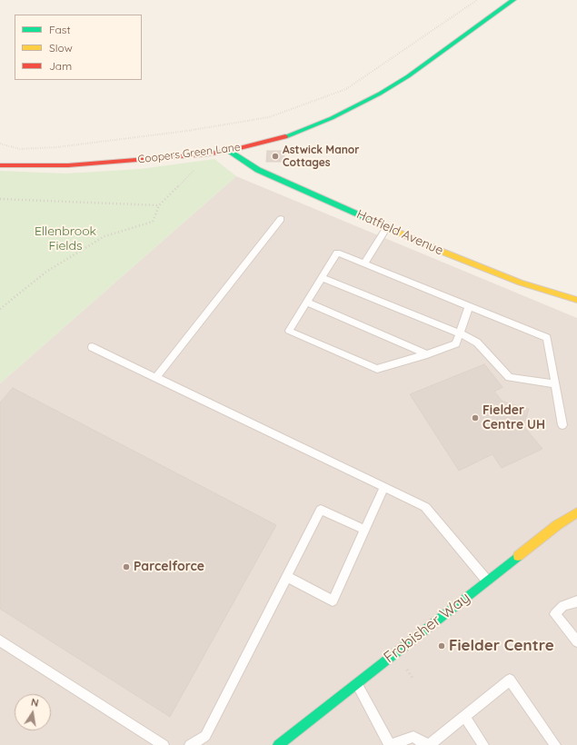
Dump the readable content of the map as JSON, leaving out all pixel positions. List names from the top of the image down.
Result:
{
  "streets": {
    "street": ["Coopers Green Lane", "Hatfield Avenue", "Frobisher Way"]
  },
  "crossings": [
    ["Coopers Green Lane", "Hatfield Avenue"]
  ],
  "parks": ["Ellenbrook Fields"],
  "places": [
    "Astwick Manor Cottages",
    "Fielder Centre UH",
    "Parcelforce",
    "Fielder Centre"
  ],
  "legend": ["Fast", "Slow", "Jam"],
  "north": "top"
}
